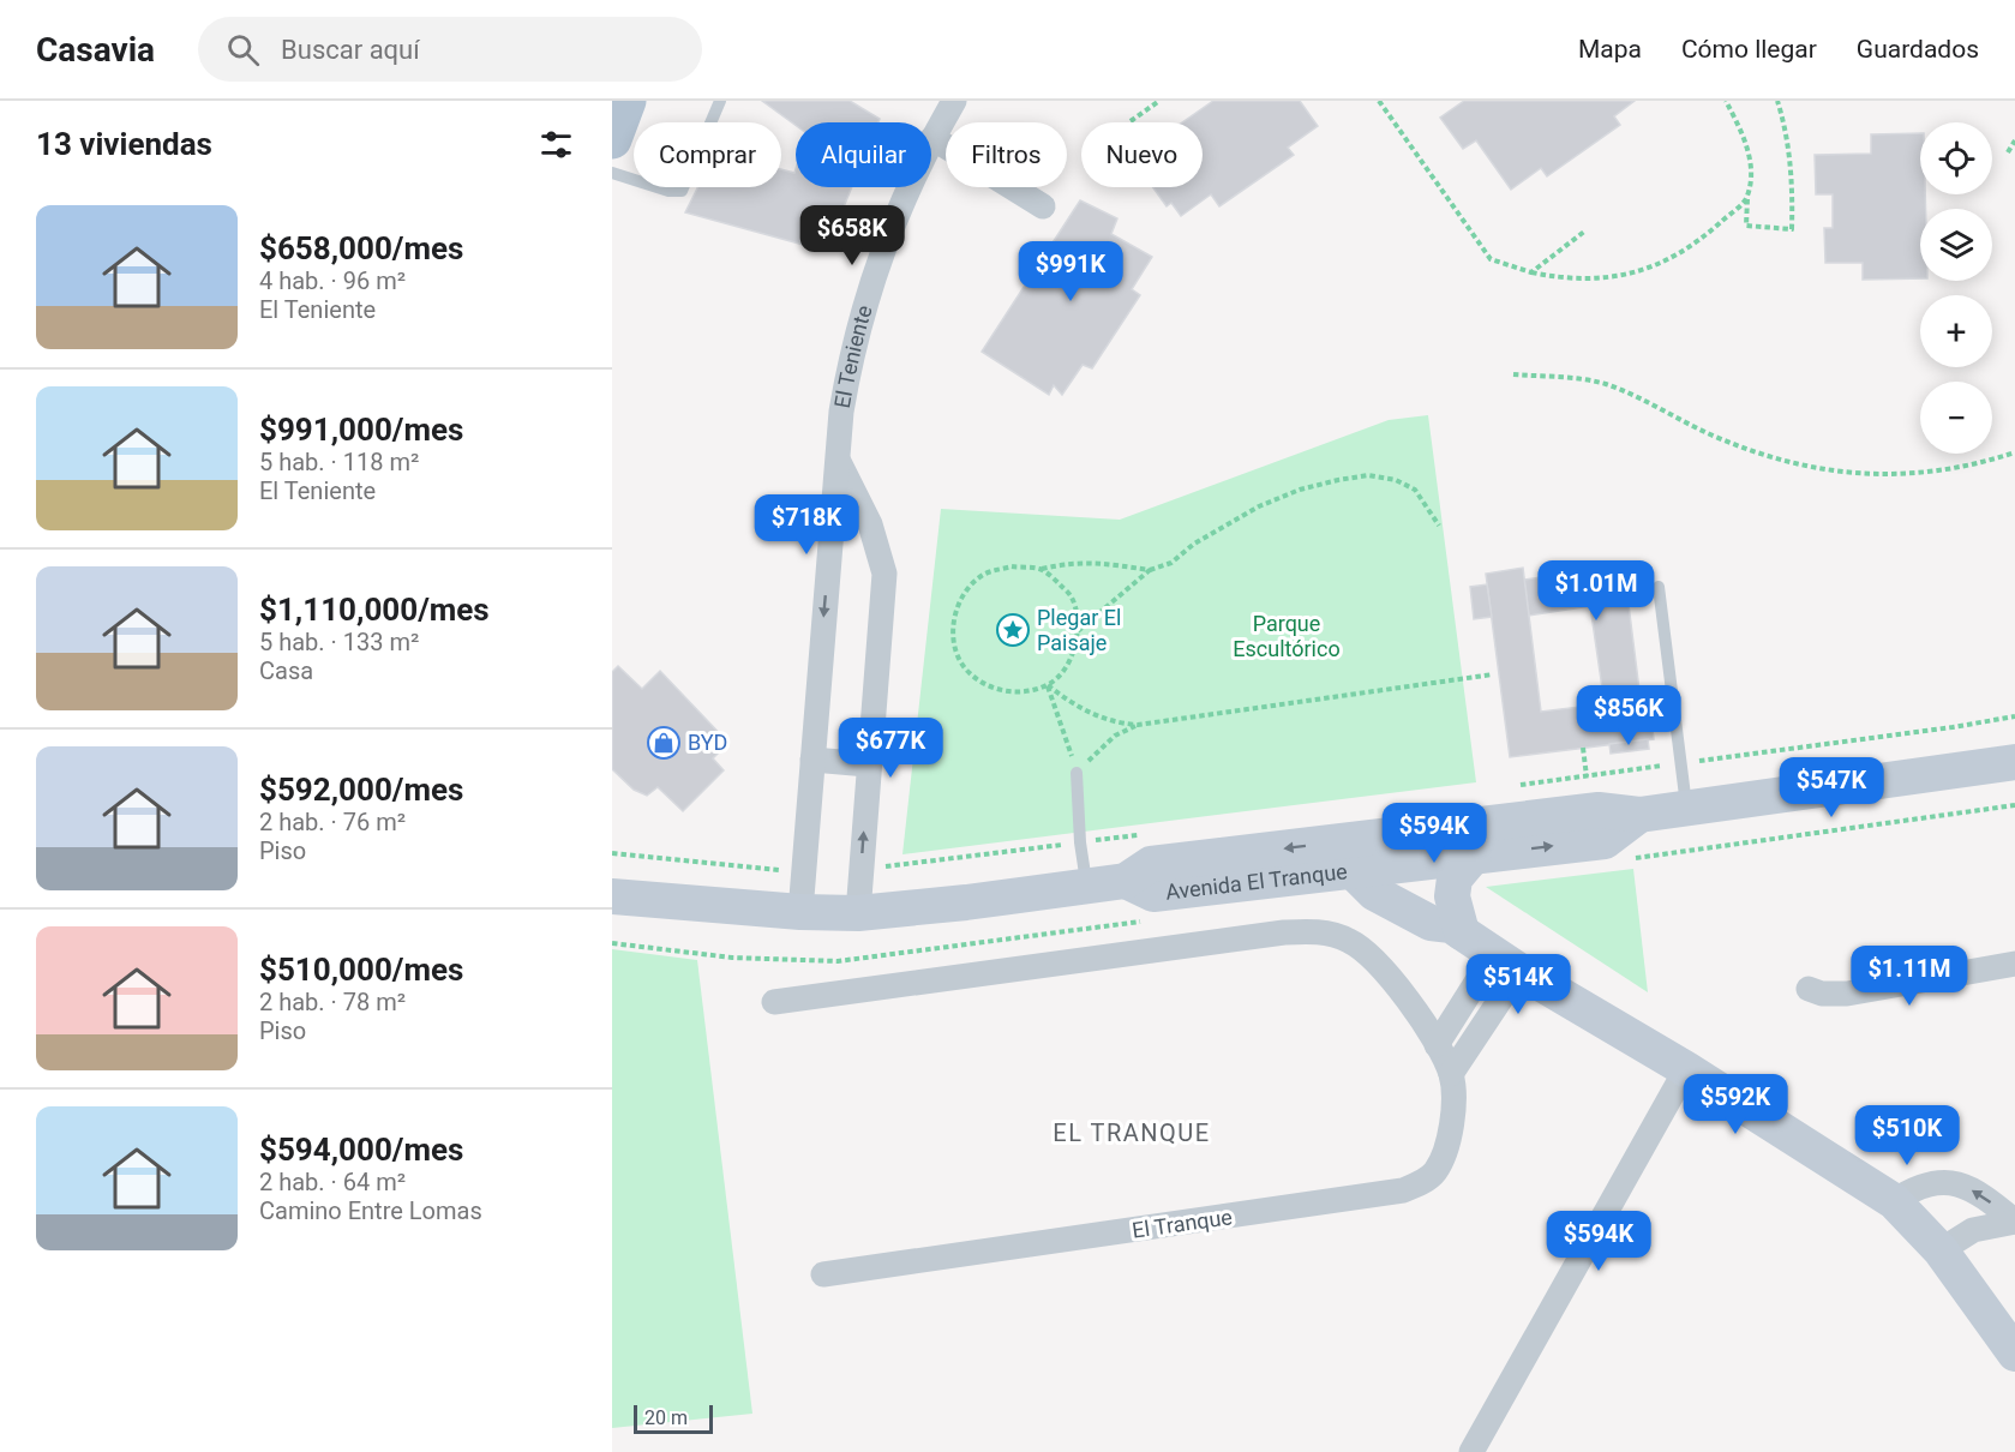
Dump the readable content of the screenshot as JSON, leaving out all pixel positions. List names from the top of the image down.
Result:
{
  "streets": {
    "main road": ["Avenida El Tranque"],
    "street": ["El Teniente", "El Tranque"]
  },
  "crossings": [
    ["El Teniente", "Avenida El Tranque"]
  ],
  "districts": ["EL TRANQUE"],
  "parks": ["Parque Escultórico"],
  "places": {
    "place": ["Plegar El Paisaje"],
    "shop": ["BYD"]
  },
  "scale_bar": "20 m",
  "page": {
    "header": "Casavia",
    "search": "Buscar aquí",
    "nav": ["Mapa", "Cómo llegar", "Guardados"],
    "heading": "13 viviendas",
    "map_buttons": ["+", "−"],
    "chip": [
      "Comprar",
      "Alquilar",
      "Filtros",
      "Nuevo"
    ],
    "list": [
      {
        "name": "$658,000/mes",
        "note": "4 hab. · 96 m² · El Teniente"
      },
      {
        "name": "$991,000/mes",
        "note": "5 hab. · 118 m² · El Teniente"
      },
      {
        "name": "$1,110,000/mes",
        "note": "5 hab. · 133 m² · Casa"
      },
      {
        "name": "$592,000/mes",
        "note": "2 hab. · 76 m² · Piso"
      },
      {
        "name": "$510,000/mes",
        "note": "2 hab. · 78 m² · Piso"
      },
      {
        "name": "$594,000/mes",
        "note": "2 hab. · 64 m² · Camino Entre Lomas"
      }
    ],
    "price": [
      "$658K",
      "$991K",
      "$718K",
      "$1.01M",
      "$856K",
      "$677K",
      "$547K",
      "$594K",
      "$1.11M",
      "$514K",
      "$592K",
      "$510K",
      "$594K"
    ],
    "scale": "20 m"
  }
}
